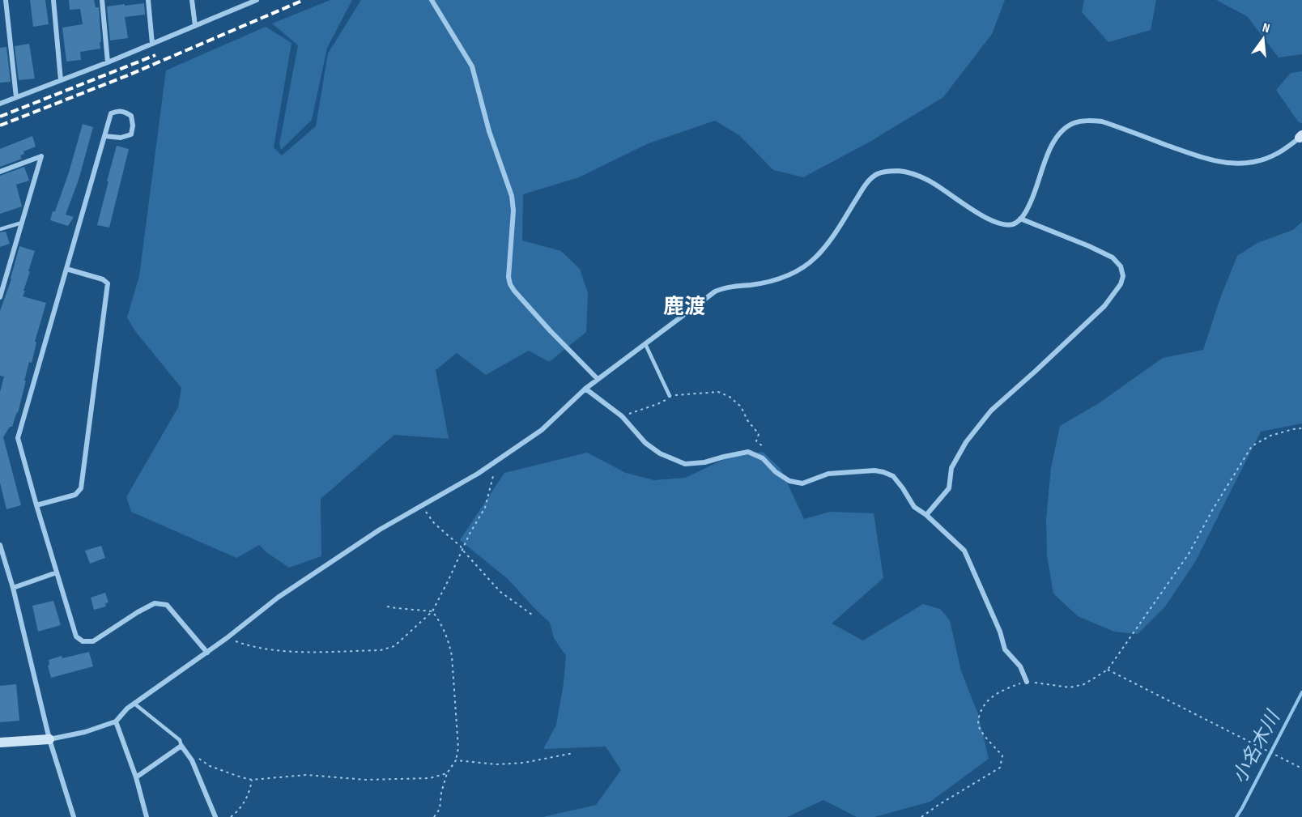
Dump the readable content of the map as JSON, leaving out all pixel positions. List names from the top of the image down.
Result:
{
  "districts": ["鹿渡"],
  "water": ["小名木川"],
  "north": "top"
}
